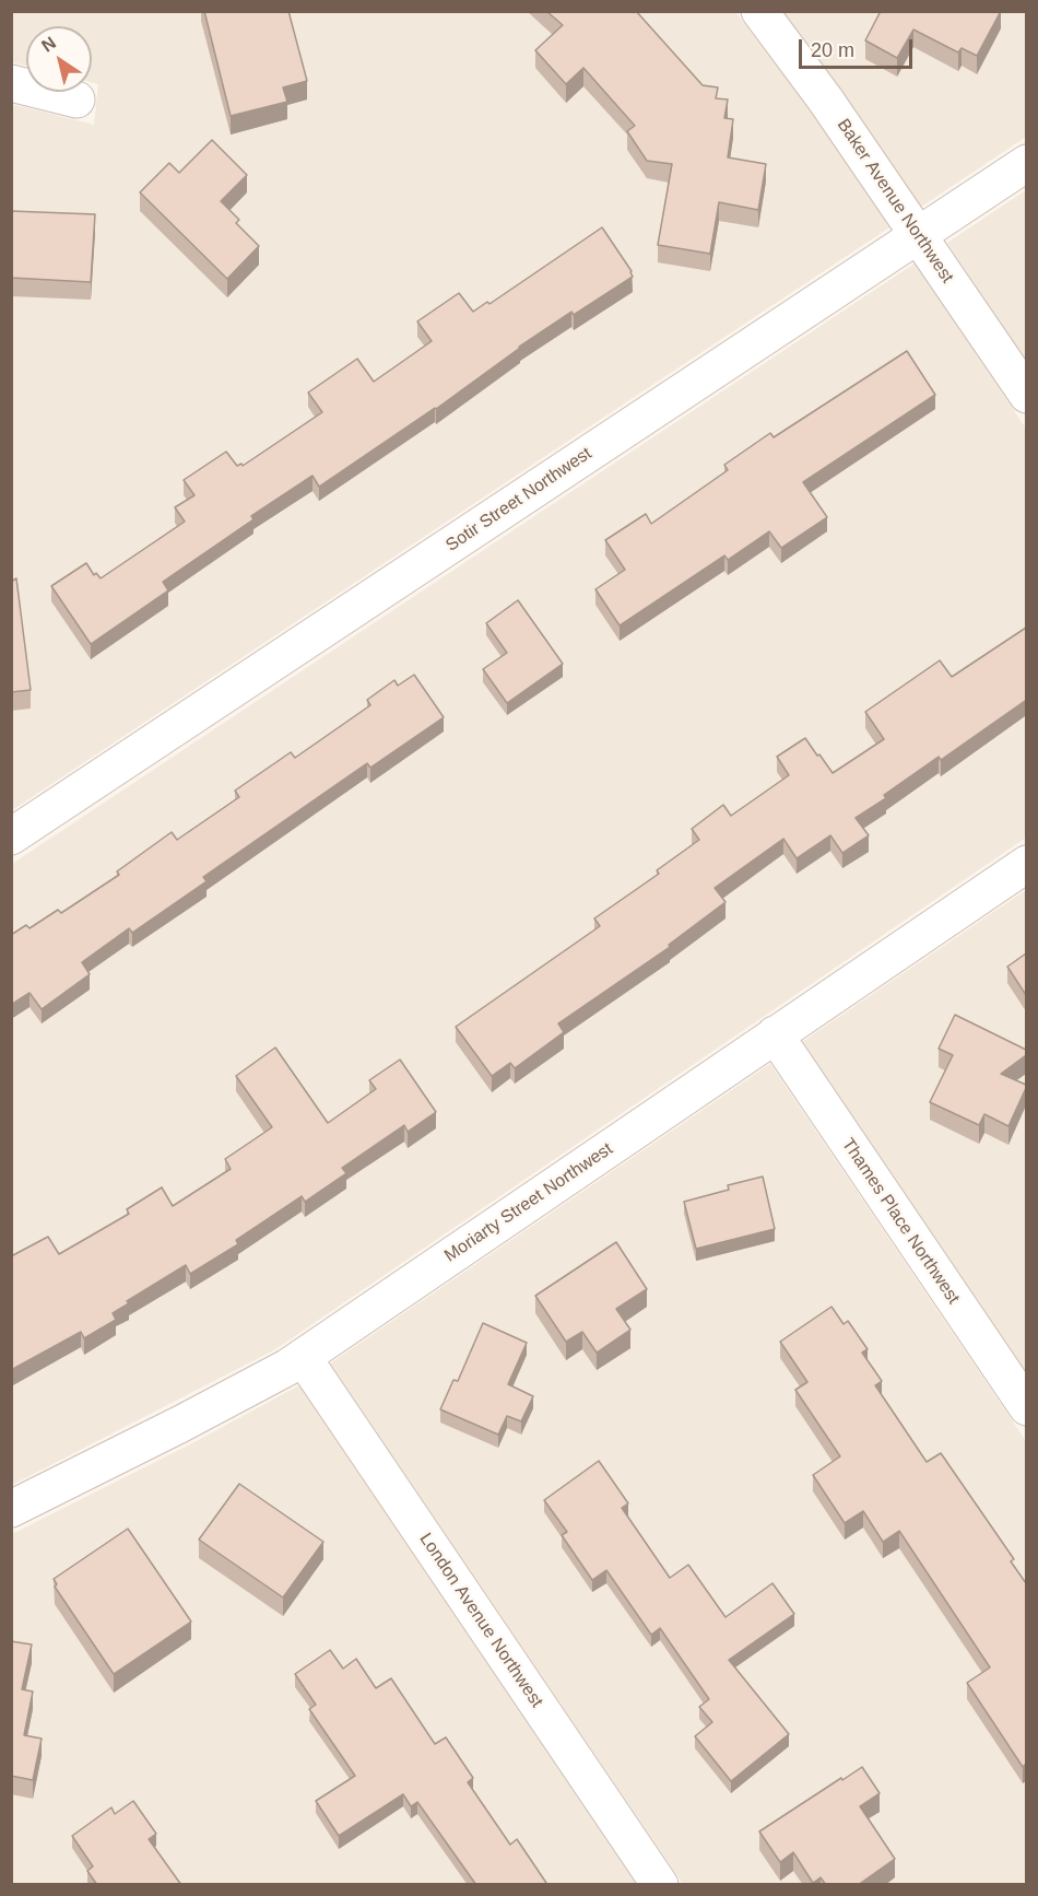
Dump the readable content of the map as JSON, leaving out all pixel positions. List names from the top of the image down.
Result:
{
  "streets": {
    "street": [
      "Baker Avenue Northwest",
      "Sotir Street Northwest",
      "Moriarty Street Northwest",
      "Thames Place Northwest",
      "London Avenue Northwest"
    ]
  },
  "crossings": [
    ["Baker Avenue Northwest", "Sotir Street Northwest"],
    ["Moriarty Street Northwest", "Thames Place Northwest"],
    ["Moriarty Street Northwest", "London Avenue Northwest"]
  ],
  "scale_bar": "20 m",
  "north": "top left"
}
